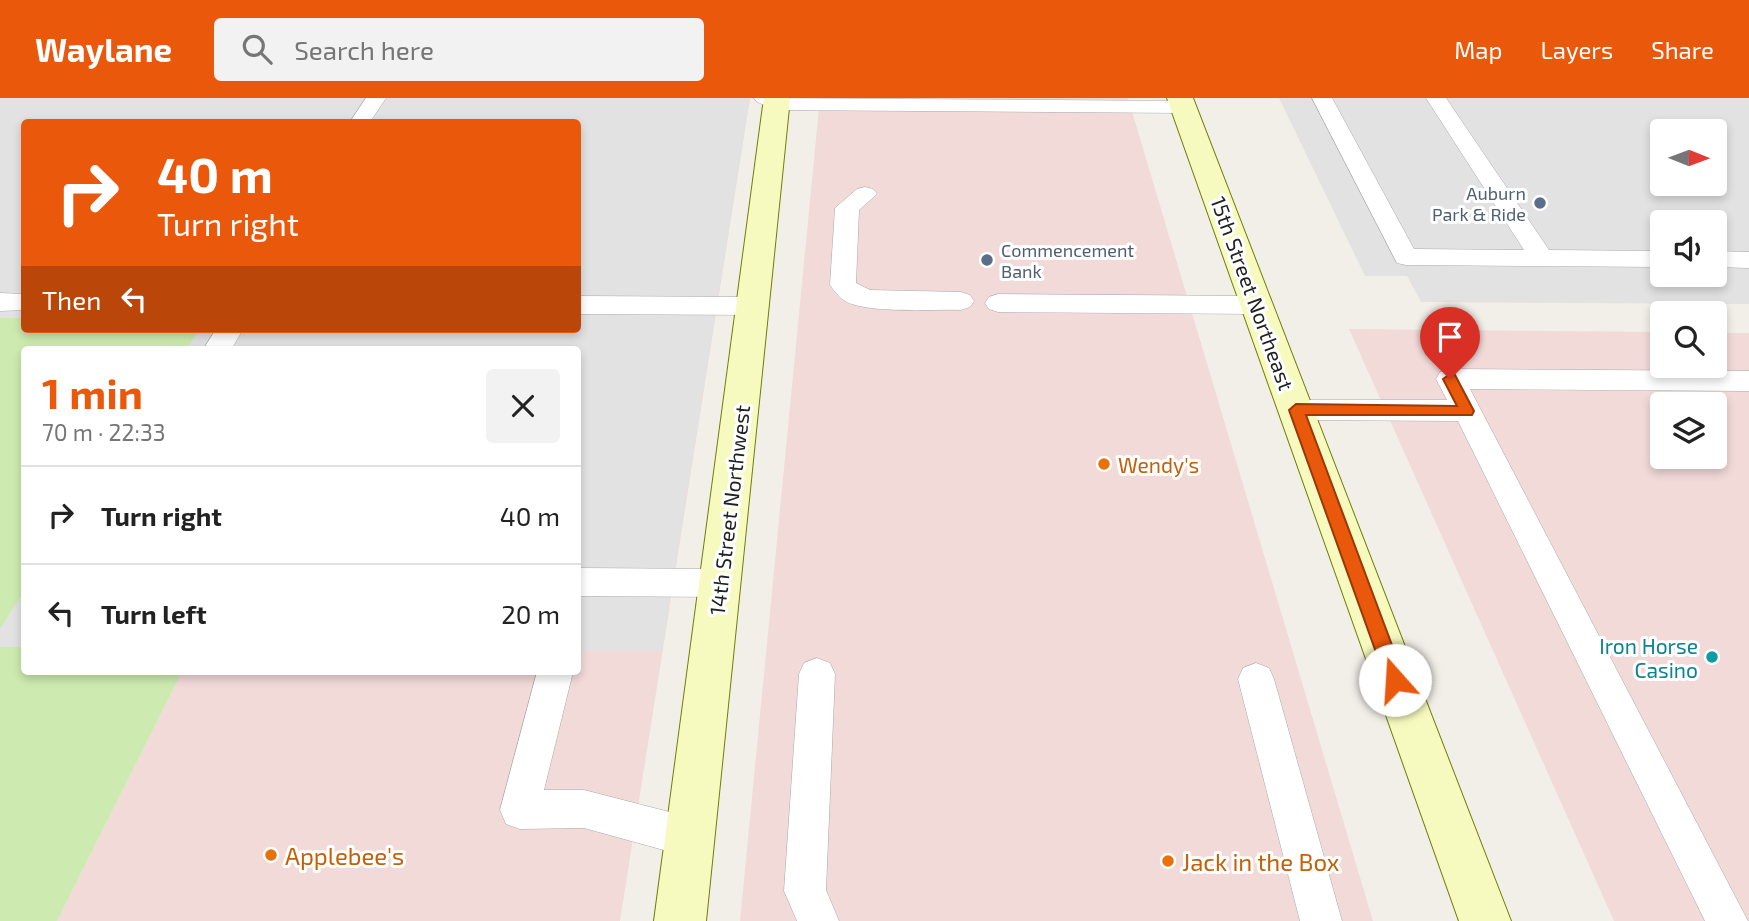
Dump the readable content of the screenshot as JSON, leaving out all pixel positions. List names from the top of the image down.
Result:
{
  "streets": {
    "street": ["15th Street Northeast", "14th Street Northwest"]
  },
  "places": [
    "Auburn Park & Ride",
    "Commencement Bank",
    "Wendy's",
    "Iron Horse Casino",
    "Applebee's",
    "Jack in the Box"
  ],
  "north": "right",
  "page": {
    "header": "Waylane",
    "search": "Search here",
    "nav": ["Map", "Layers", "Share"],
    "turn": ["40 m", "Turn right"],
    "then": "Then",
    "heading": ["1 min", "70 m · 22:33"],
    "list": [
      {
        "name": "Turn right",
        "value": "40 m"
      },
      {
        "name": "Turn left",
        "value": "20 m"
      }
    ]
  }
}
